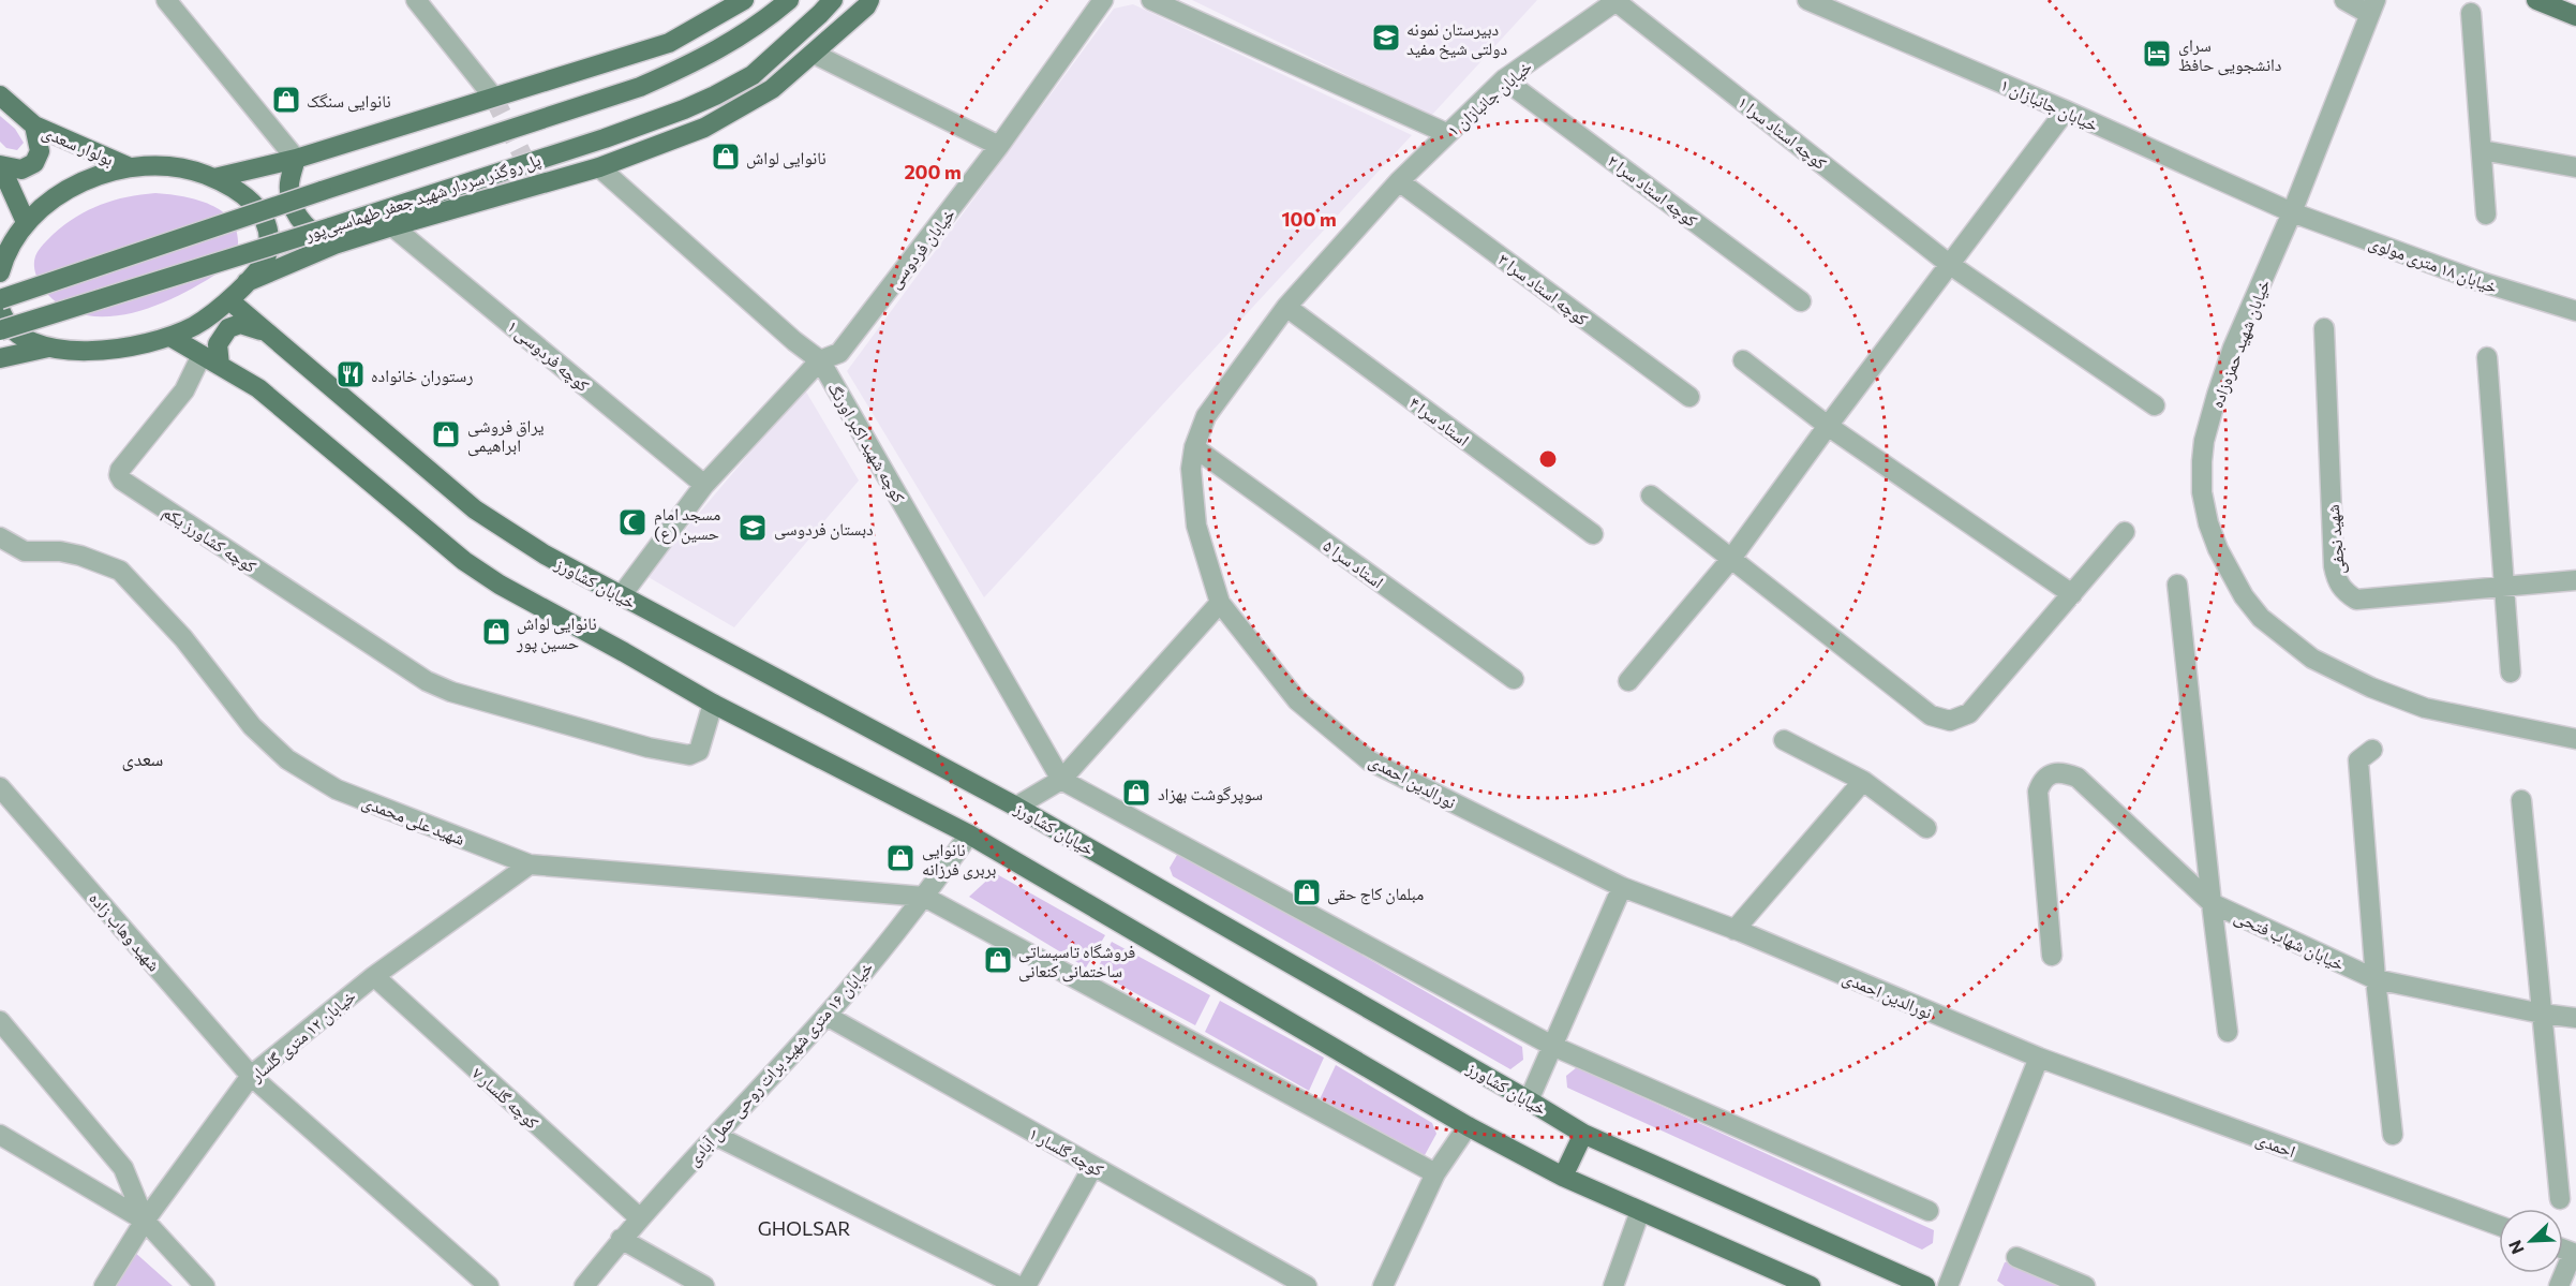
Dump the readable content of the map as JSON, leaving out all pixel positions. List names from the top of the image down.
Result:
{
  "streets": {
    "main road": ["بولوار سعدی", "پل روگذر سردار شهید جعفر طهماسبی‌پور", "خیابان کشاورز"],
    "street": [
      "خیابان جانبازان ۱",
      "کوچه استاد سرا ۱",
      "کوچه استاد سرا ۲",
      "خیابان فردوسی",
      "خیابان ۱۸ متری مولوی",
      "کوچه استاد سرا ۳",
      "خیابان شهید حمزه‌زاده",
      "کوچه فردوسی ۱",
      "استاد سرا ۴",
      "کوچه شهید اکبر اورنگ",
      "کوچه کشاورز یکم",
      "شهید نجفی",
      "استاد سرا ۵",
      "نورالدین احمدی",
      "شهید علی محمدی",
      "شهید وهاب زاده",
      "خیابان شهاب فتحی",
      "خیابان ۱۲ متری گلسار",
      "خیابان ۱۶ متری شهید برات روحی حمل آبادی",
      "کوچه گلسار ۷",
      "احمدی",
      "کوچه گلسار ۱"
    ]
  },
  "crossings": [
    ["خیابان جانبازان ۱", "کوچه استاد سرا ۱"],
    ["خیابان جانبازان ۱", "کوچه استاد سرا ۲"],
    ["خیابان جانبازان ۱", "خیابان ۱۸ متری مولوی"],
    ["خیابان جانبازان ۱", "کوچه استاد سرا ۳"],
    ["خیابان جانبازان ۱", "خیابان شهید حمزه‌زاده"],
    ["خیابان جانبازان ۱", "نورالدین احمدی"],
    ["خیابان فردوسی", "کوچه فردوسی ۱"],
    ["خیابان فردوسی", "کوچه شهید اکبر اورنگ"],
    ["خیابان فردوسی", "خیابان کشاورز"],
    ["خیابان ۱۸ متری مولوی", "خیابان شهید حمزه‌زاده"],
    ["کوچه استاد سرا ۳", "نورالدین احمدی"],
    ["استاد سرا ۴", "نورالدین احمدی"],
    ["استاد سرا ۵", "نورالدین احمدی"],
    ["نورالدین احمدی", "احمدی"],
    ["شهید علی محمدی", "خیابان ۱۲ متری گلسار"],
    ["شهید علی محمدی", "خیابان ۱۶ متری شهید برات روحی حمل آبادی"],
    ["شهید وهاب زاده", "خیابان ۱۲ متری گلسار"],
    ["خیابان ۱۲ متری گلسار", "کوچه گلسار ۷"],
    ["خیابان ۱۶ متری شهید برات روحی حمل آبادی", "کوچه گلسار ۷"],
    ["خیابان ۱۶ متری شهید برات روحی حمل آبادی", "کوچه گلسار ۱"]
  ],
  "districts": ["سعدی", "GHOLSAR"],
  "places": {
    "school or university": ["دبیرستان نمونه دولتی شیخ مفید", "دبستان فردوسی"],
    "hotel": ["سرای دانشجویی حافظ"],
    "shop": [
      "نانوایی سنگک",
      "نانوایی لواش",
      "یراق فروشی ابراهیمی",
      "نانوایی لواش حسین پور",
      "سوپرگوشت بهزاد",
      "نانوایی بربری فرزانه",
      "مبلمان کاج حقی",
      "فروشگاه تاسیساتی ساختمانی کنعانی"
    ],
    "restaurant": ["رستوران خانواده"],
    "mosque": ["مسجد امام حسین (ع)"]
  },
  "north": "bottom left",
  "rings": ["200 m", "100 m"]
}
